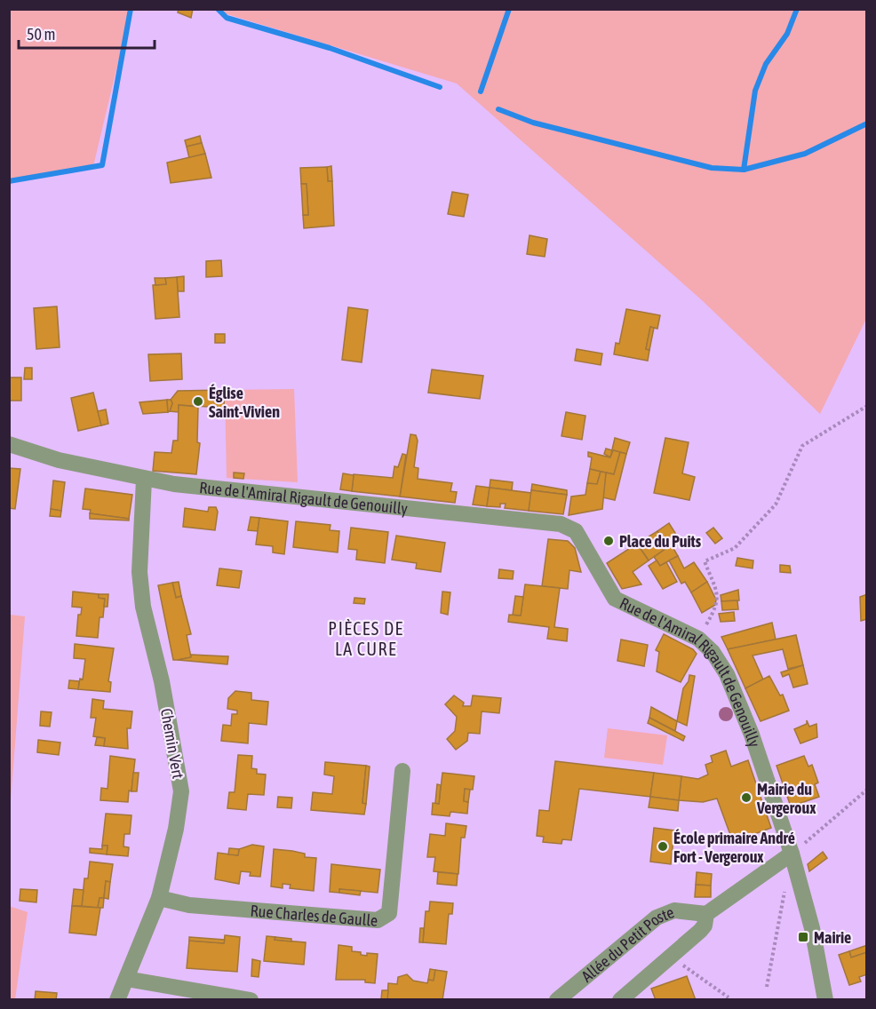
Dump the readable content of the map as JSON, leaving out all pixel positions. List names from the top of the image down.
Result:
{
  "streets": {
    "street": [
      "Rue de l'Amiral Rigault de Genouilly",
      "Chemin Vert",
      "Rue Charles de Gaulle",
      "Allée du Petit Poste"
    ]
  },
  "crossings": [
    ["Rue de l'Amiral Rigault de Genouilly", "Chemin Vert"],
    ["Chemin Vert", "Rue Charles de Gaulle"]
  ],
  "districts": ["PIÈCES DE LA CURE"],
  "places": {
    "other": [
      "Église Saint-Vivien",
      "Place du Puits",
      "Mairie du Vergeroux",
      "École primaire André Fort - Vergeroux"
    ],
    "transit": ["Mairie"]
  },
  "scale_bar": "50 m"
}
